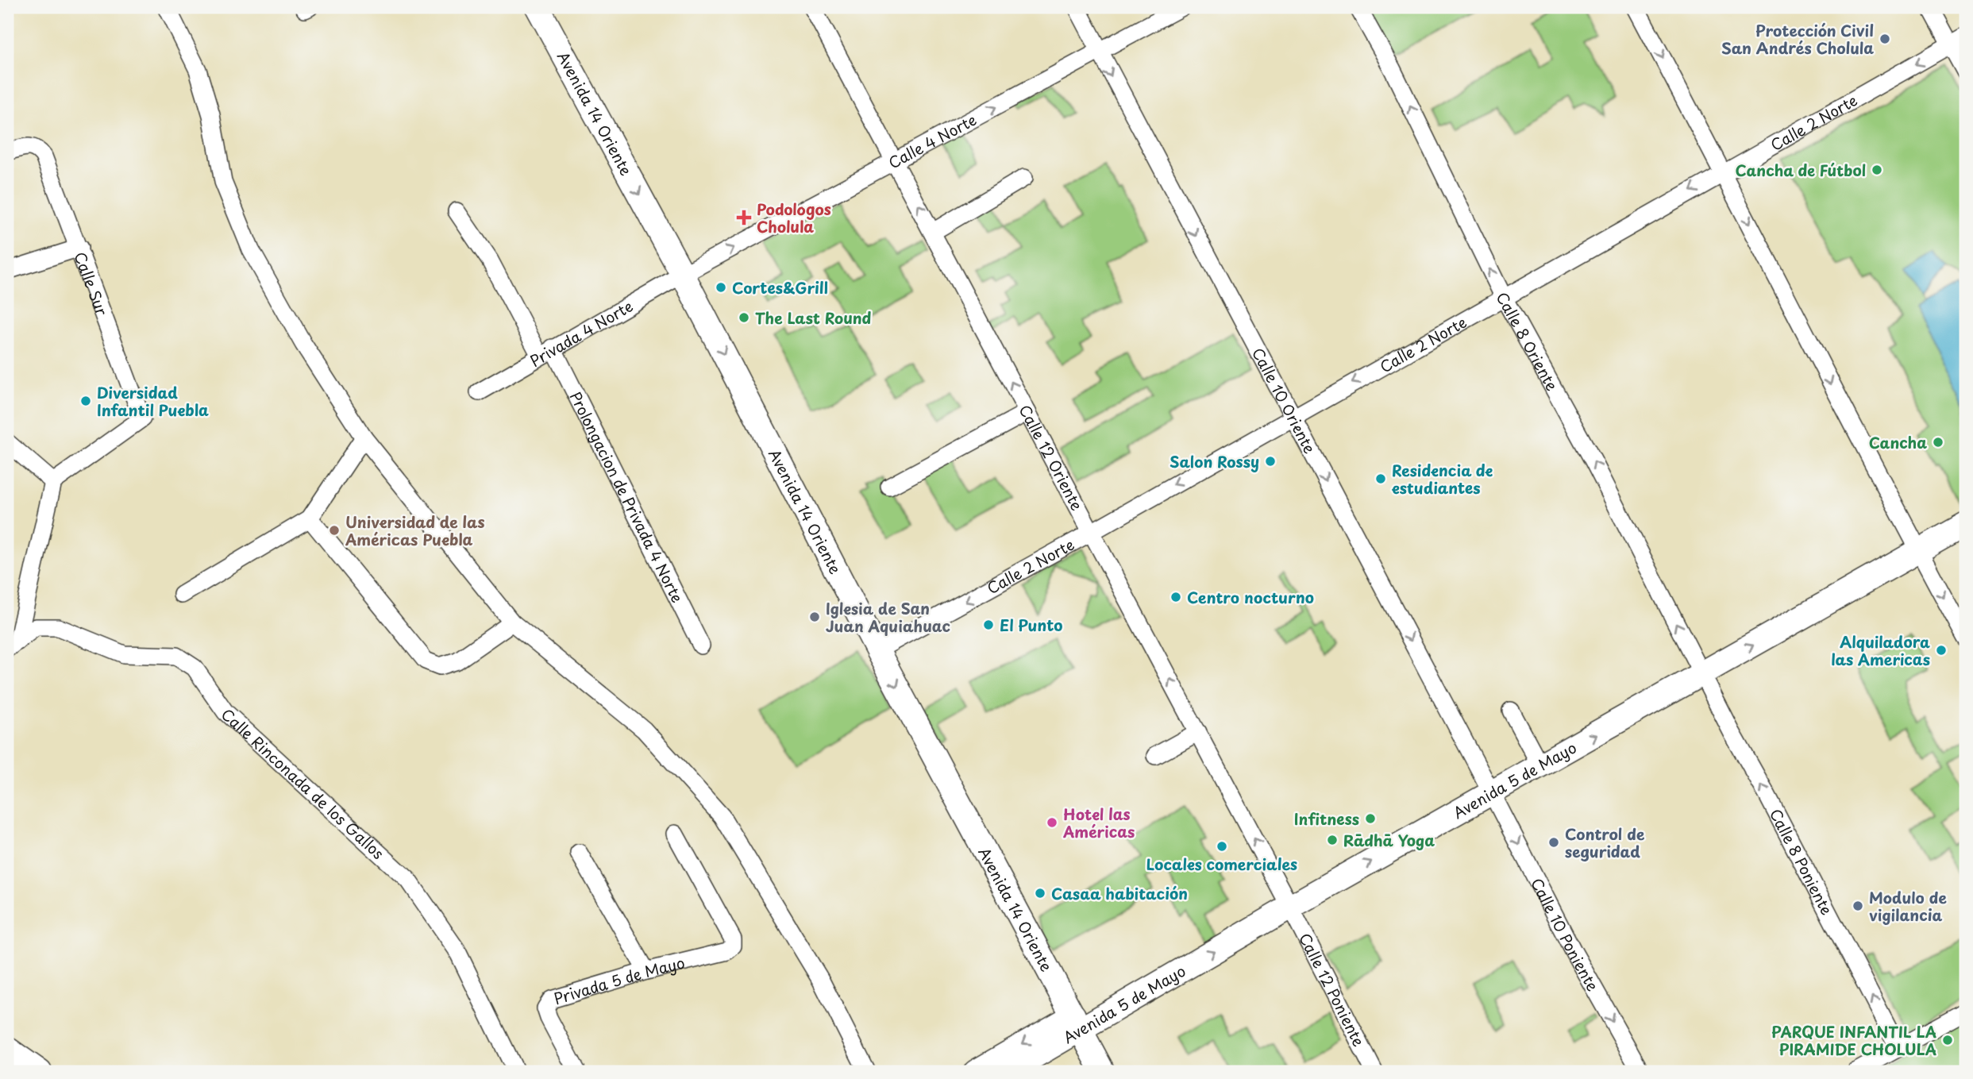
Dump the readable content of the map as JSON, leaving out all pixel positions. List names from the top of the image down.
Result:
{
  "streets": {
    "main road": ["Avenida 14 Oriente", "Avenida 5 de Mayo"],
    "street": [
      "Calle 2 Norte",
      "Calle 4 Norte",
      "Calle Sur",
      "Privada 4 Norte",
      "Calle 8 Oriente",
      "Calle 10 Oriente",
      "Calle 12 Oriente",
      "Prolongacion de Privada 4 Norte",
      "Calle Rinconada de los Gallos",
      "Calle 8 Poniente",
      "Calle 10 Poniente",
      "Privada 5 de Mayo",
      "Calle 12 Poniente"
    ]
  },
  "crossings": [
    ["Avenida 14 Oriente", "Calle 2 Norte"],
    ["Avenida 14 Oriente", "Calle 4 Norte"],
    ["Avenida 14 Oriente", "Privada 4 Norte"],
    ["Avenida 14 Oriente", "Avenida 5 de Mayo"],
    ["Calle 2 Norte", "Calle 8 Oriente"],
    ["Calle 2 Norte", "Calle 10 Oriente"],
    ["Calle 2 Norte", "Calle 12 Oriente"],
    ["Calle 4 Norte", "Privada 4 Norte"],
    ["Calle 4 Norte", "Calle 10 Oriente"],
    ["Calle 4 Norte", "Calle 12 Oriente"],
    ["Privada 4 Norte", "Prolongacion de Privada 4 Norte"],
    ["Calle 8 Oriente", "Avenida 5 de Mayo"],
    ["Calle 8 Oriente", "Calle 8 Poniente"],
    ["Calle 10 Oriente", "Avenida 5 de Mayo"],
    ["Calle 10 Oriente", "Calle 10 Poniente"],
    ["Calle 12 Oriente", "Avenida 5 de Mayo"],
    ["Calle 12 Oriente", "Calle 12 Poniente"],
    ["Avenida 5 de Mayo", "Calle 8 Poniente"],
    ["Avenida 5 de Mayo", "Calle 10 Poniente"],
    ["Avenida 5 de Mayo", "Calle 12 Poniente"]
  ],
  "one_way": [
    "Avenida 14 Oriente",
    "Calle 2 Norte",
    "Calle 4 Norte",
    "Calle 8 Oriente",
    "Calle 10 Oriente",
    "Calle 12 Oriente",
    "Calle 8 Poniente",
    "Calle 10 Poniente"
  ],
  "places": {
    "other": [
      "Protección Civil San Andrés Cholula",
      "Cancha de Fútbol",
      "Cortes&Grill",
      "The Last Round",
      "Diversidad Infantil Puebla",
      "Cancha",
      "Salon Rossy",
      "Residencia de estudiantes",
      "Universidad de las Américas Puebla",
      "Centro nocturno",
      "Iglesia de San Juan Aquiahuac",
      "El Punto",
      "Alquiladora las Americas",
      "Infitness",
      "Hotel las Américas",
      "Rādhā Yoga",
      "Control de seguridad",
      "Locales comerciales",
      "Casaa habitación",
      "Modulo de vigilancia",
      "PARQUE INFANTIL LA PIRAMIDE CHOLULA"
    ],
    "health": ["Podologos Cholula"]
  }
}
